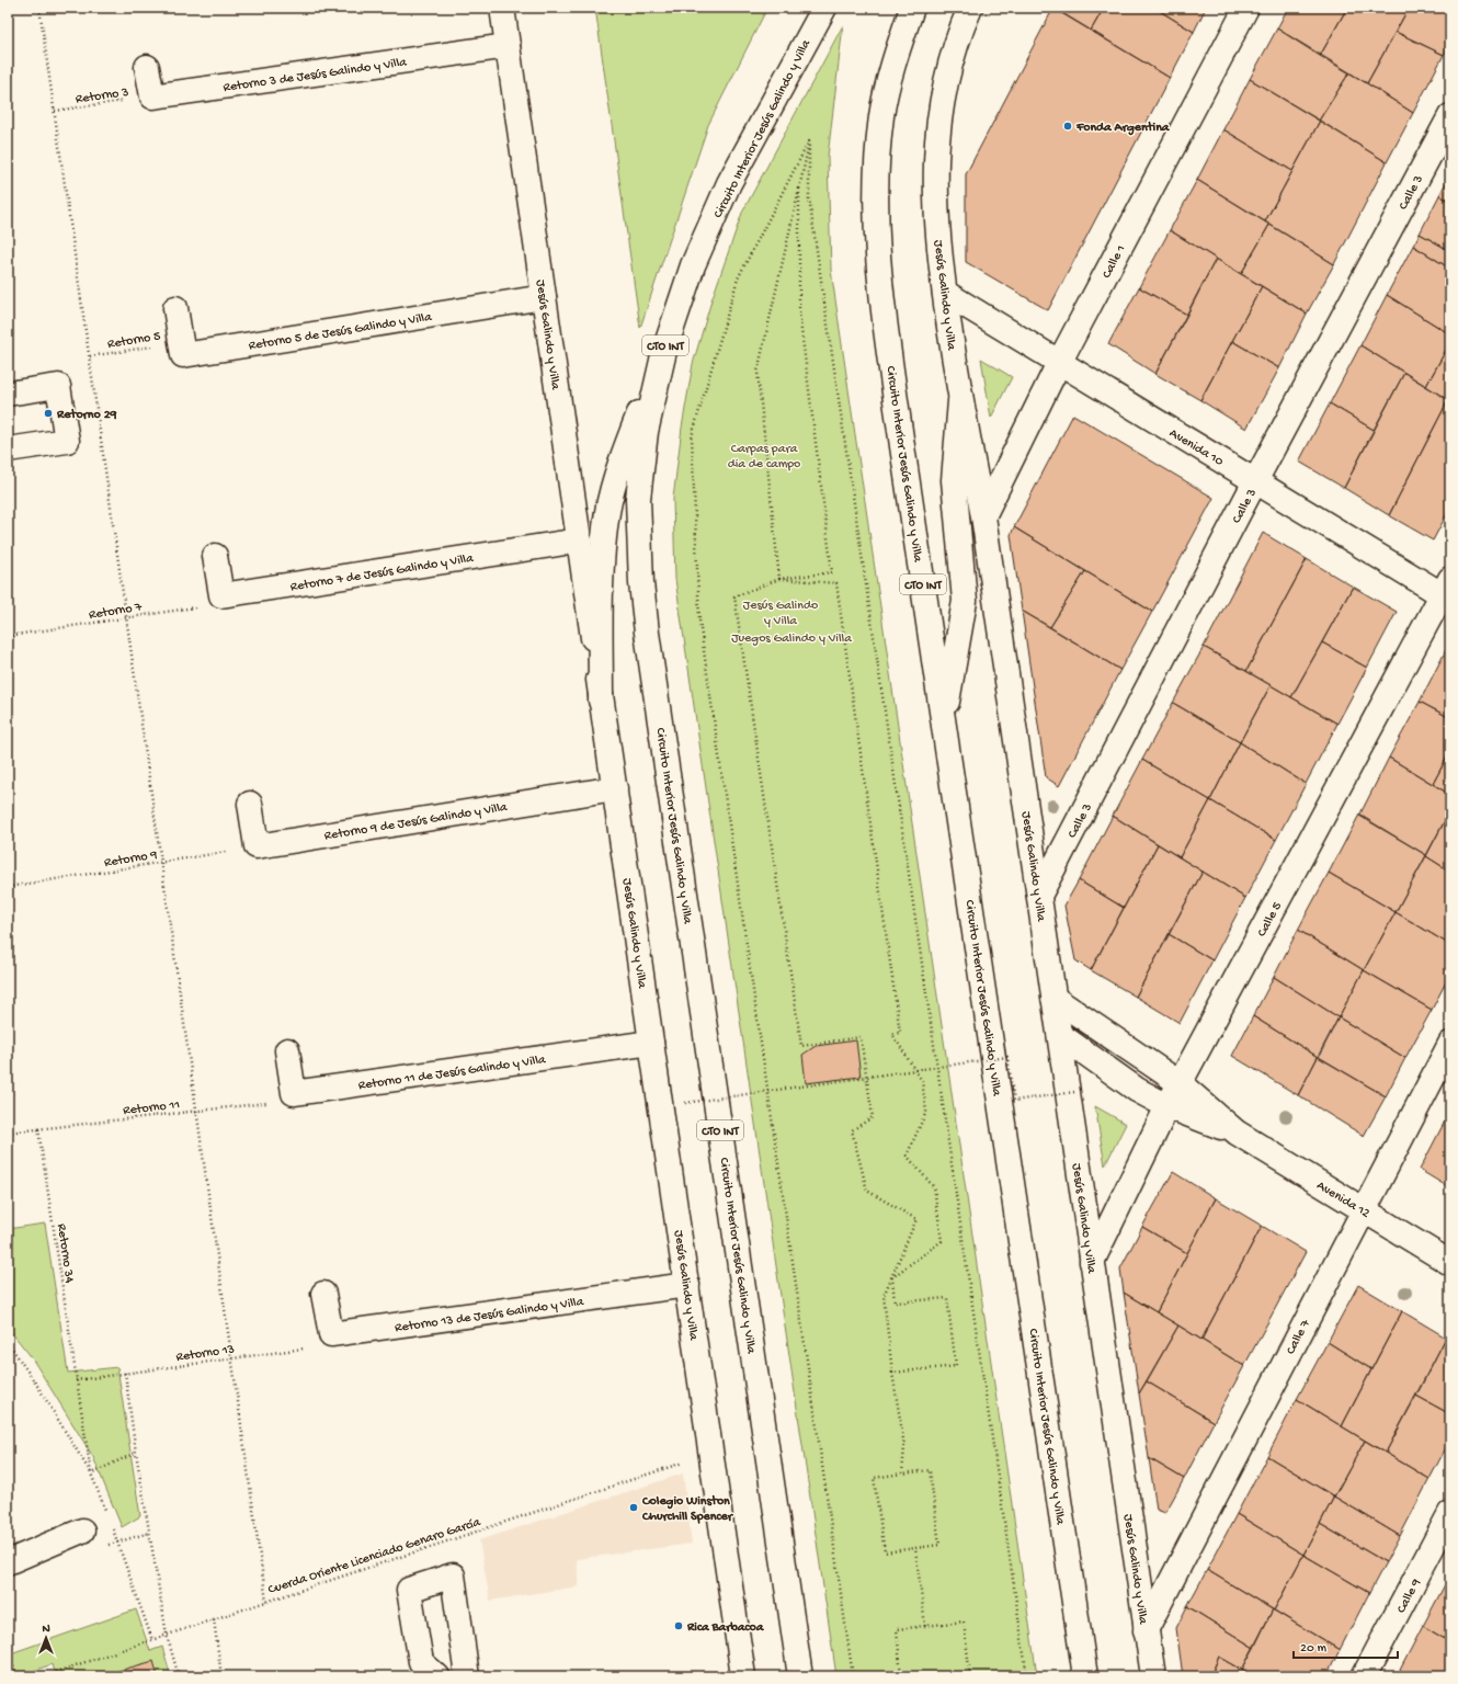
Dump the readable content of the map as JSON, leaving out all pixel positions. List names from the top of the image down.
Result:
{
  "streets": {
    "main road": [
      "Retorno 3 de Jesús Galindo y Villa",
      "Circuito Interior Jesús Galindo y Villa",
      "Calle 3",
      "Calle 1",
      "Jesús Galindo y Villa",
      "Retorno 5 de Jesús Galindo y Villa",
      "CTO INT",
      "Avenida 10",
      "Retorno 7 de Jesús Galindo y Villa",
      "Retorno 9 de Jesús Galindo y Villa",
      "Calle 5",
      "Retorno 11 de Jesús Galindo y Villa",
      "Avenida 12",
      "Retorno 13 de Jesús Galindo y Villa",
      "Calle 7",
      "Calle 9"
    ],
    "path": [
      "Retorno 3",
      "Retorno 5",
      "Retorno 7",
      "Retorno 9",
      "Retorno 11",
      "Retorno 34",
      "Retorno 13",
      "Cuerda Oriente Licenciado Genaro García"
    ]
  },
  "crossings": [
    ["Retorno 3 de Jesús Galindo y Villa", "Retorno 3"],
    ["Retorno 3 de Jesús Galindo y Villa", "Jesús Galindo y Villa"],
    ["Calle 3", "Jesús Galindo y Villa"],
    ["Calle 3", "Avenida 10"],
    ["Calle 1", "Jesús Galindo y Villa"],
    ["Calle 1", "Avenida 10"],
    ["Jesús Galindo y Villa", "Retorno 5 de Jesús Galindo y Villa"],
    ["Jesús Galindo y Villa", "Avenida 10"],
    ["Jesús Galindo y Villa", "Retorno 7 de Jesús Galindo y Villa"],
    ["Jesús Galindo y Villa", "Retorno 9 de Jesús Galindo y Villa"],
    ["Jesús Galindo y Villa", "Calle 5"],
    ["Jesús Galindo y Villa", "Retorno 11 de Jesús Galindo y Villa"],
    ["Jesús Galindo y Villa", "Avenida 12"],
    ["Jesús Galindo y Villa", "Retorno 13 de Jesús Galindo y Villa"],
    ["Jesús Galindo y Villa", "Calle 7"],
    ["Jesús Galindo y Villa", "Cuerda Oriente Licenciado Genaro García"],
    ["Retorno 5 de Jesús Galindo y Villa", "Retorno 5"],
    ["Avenida 10", "Calle 5"],
    ["Retorno 7 de Jesús Galindo y Villa", "Retorno 7"],
    ["Retorno 9 de Jesús Galindo y Villa", "Retorno 9"],
    ["Calle 5", "Avenida 12"],
    ["Retorno 11 de Jesús Galindo y Villa", "Retorno 11"],
    ["Retorno 11", "Retorno 34"],
    ["Avenida 12", "Calle 7"],
    ["Retorno 34", "Retorno 13"],
    ["Retorno 13 de Jesús Galindo y Villa", "Retorno 13"]
  ],
  "parks": ["Carpas para dia de campo", "Jesús Galindo y Villa", "Juegos Galindo y Villa"],
  "places": [
    "Fonda Argentina",
    "Retorno 29",
    "Colegio Winston Churchill Spencer",
    "Rica Barbacoa"
  ],
  "scale_bar": "20 m",
  "north": "top"
}
